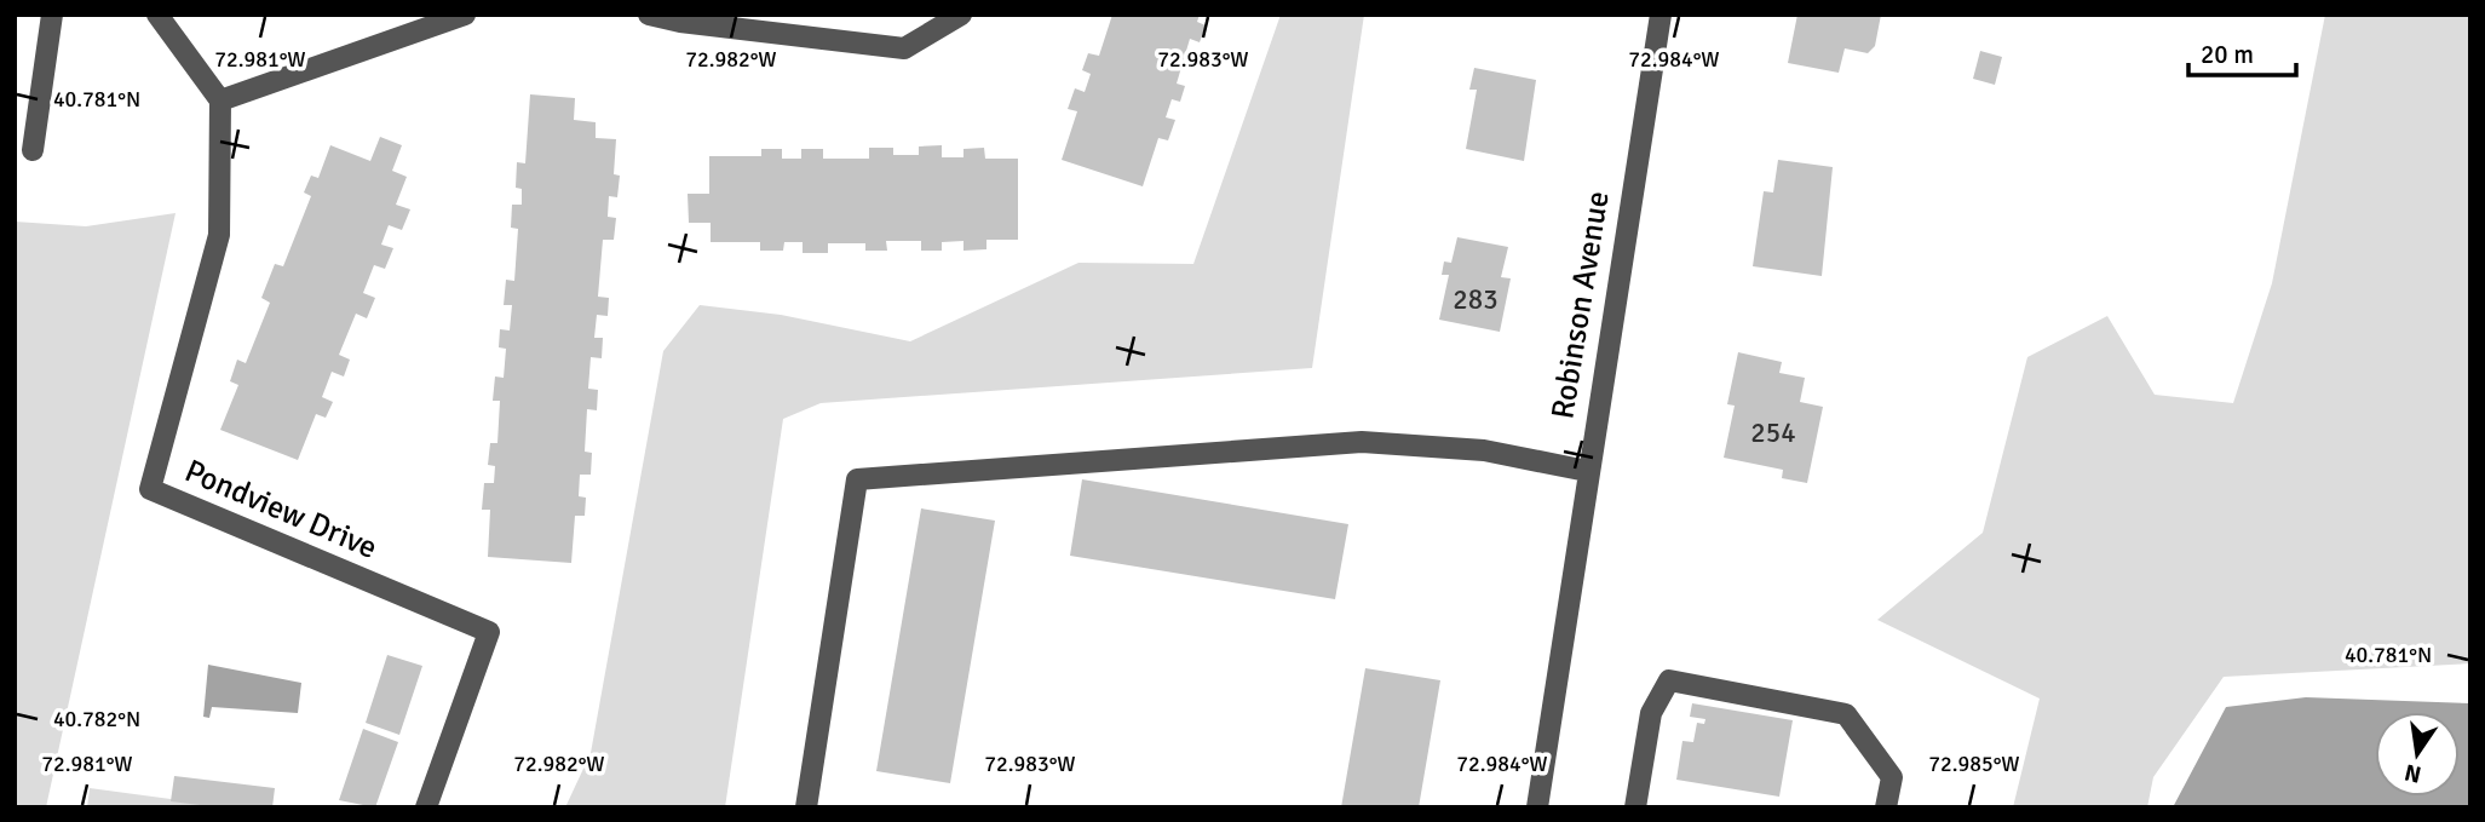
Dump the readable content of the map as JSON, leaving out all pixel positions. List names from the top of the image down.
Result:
{
  "streets": {
    "street": ["Robinson Avenue", "Pondview Drive"]
  },
  "house_numbers": ["283", "254"],
  "scale_bar": "20 m",
  "north": "bottom",
  "coordinates": [
    "72.981°W",
    "72.982°W",
    "72.983°W",
    "72.984°W",
    "40.781°N",
    "40.782°N",
    "72.985°W"
  ]
}
